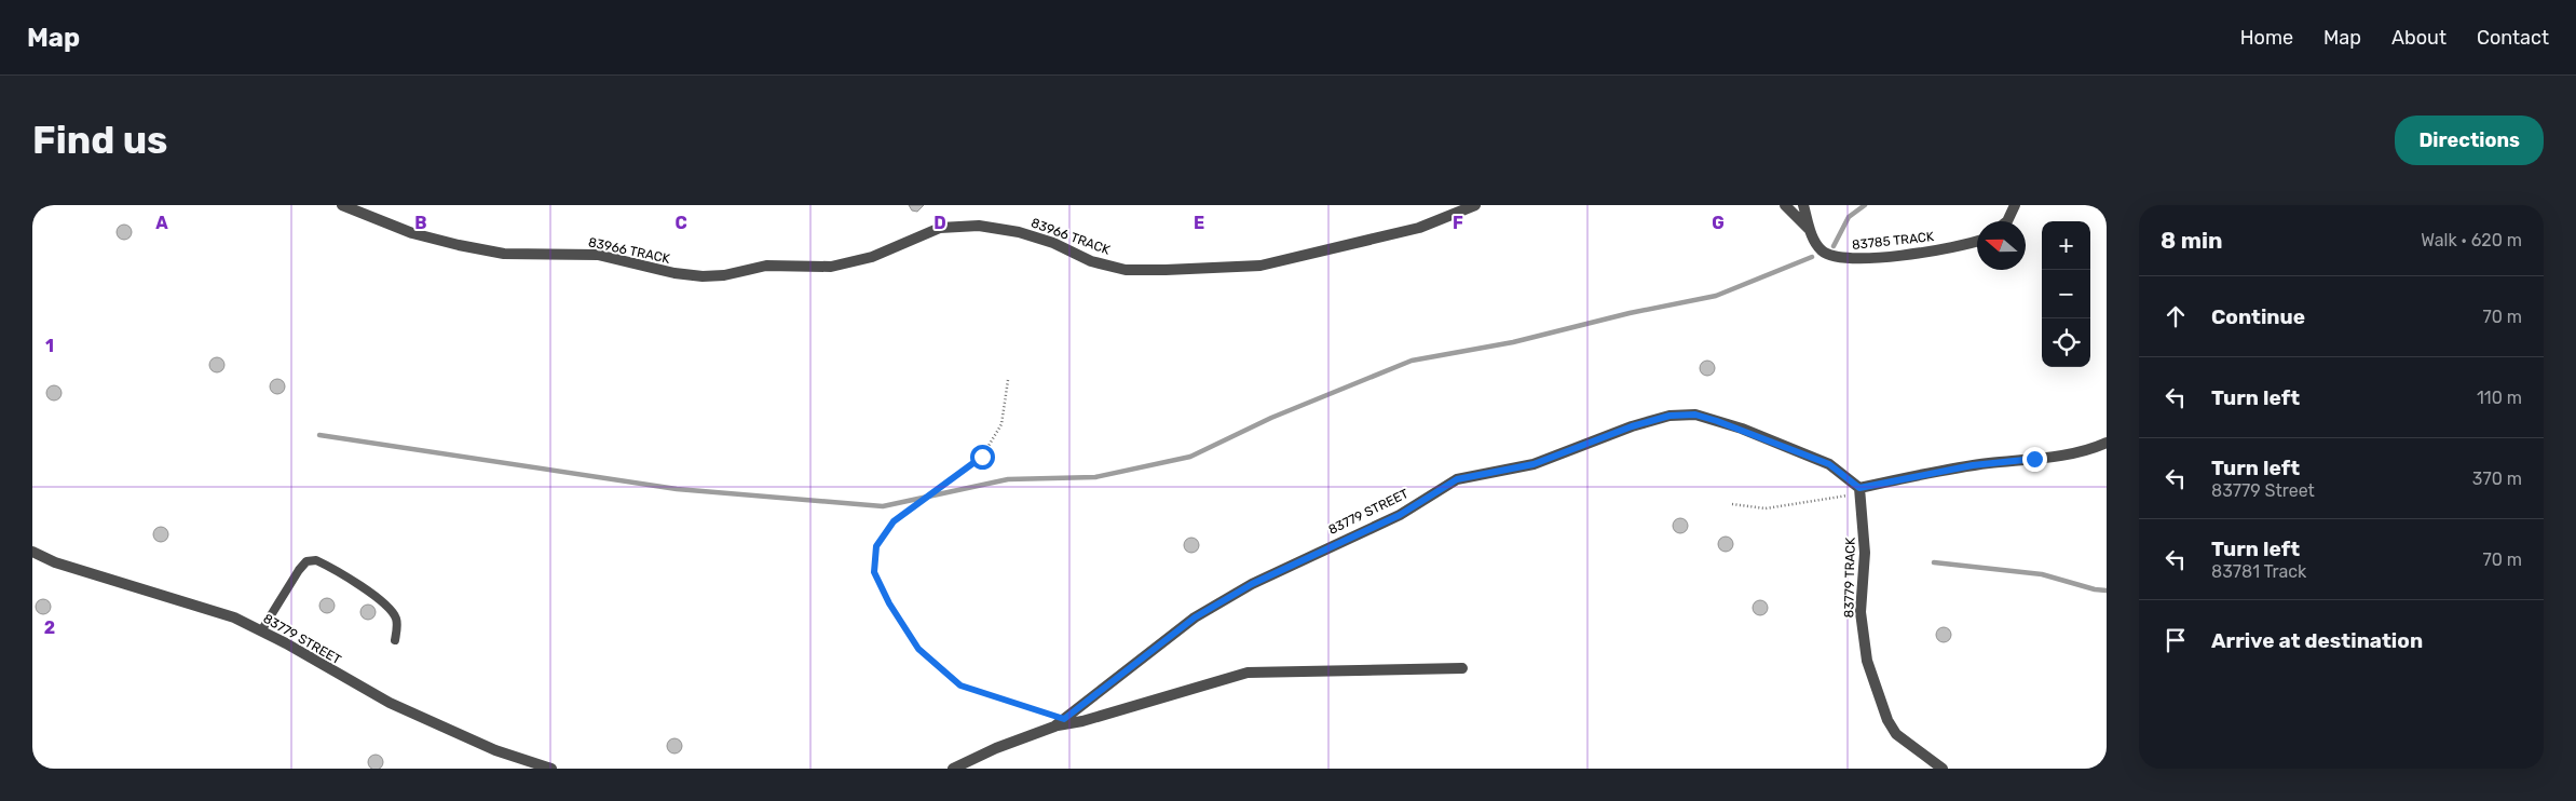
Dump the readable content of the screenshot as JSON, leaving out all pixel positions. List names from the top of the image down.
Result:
{
  "streets": {
    "street": [
      "83966 TRACK",
      "83785 TRACK",
      "83779 STREET",
      "83779 TRACK"
    ]
  },
  "crossings": [
    ["83779 STREET", "83779 TRACK"]
  ],
  "north": "left",
  "page": {
    "header": "Map",
    "nav": [
      "Home",
      "Map",
      "About",
      "Contact"
    ],
    "buttons": "Directions",
    "title": "Find us",
    "heading": ["8 min", "Walk · 620 m"],
    "map_buttons": ["+", "−"],
    "list": [
      ["Continue", "70 m"],
      ["Turn left", "110 m"],
      ["Turn left", "83779 Street", "370 m"],
      ["Turn left", "83781 Track", "70 m"],
      "Arrive at destination"
    ]
  },
  "grid": {
    "columns": [
      "A",
      "B",
      "C",
      "D",
      "E",
      "F",
      "G"
    ],
    "rows": ["1", "2"]
  }
}
